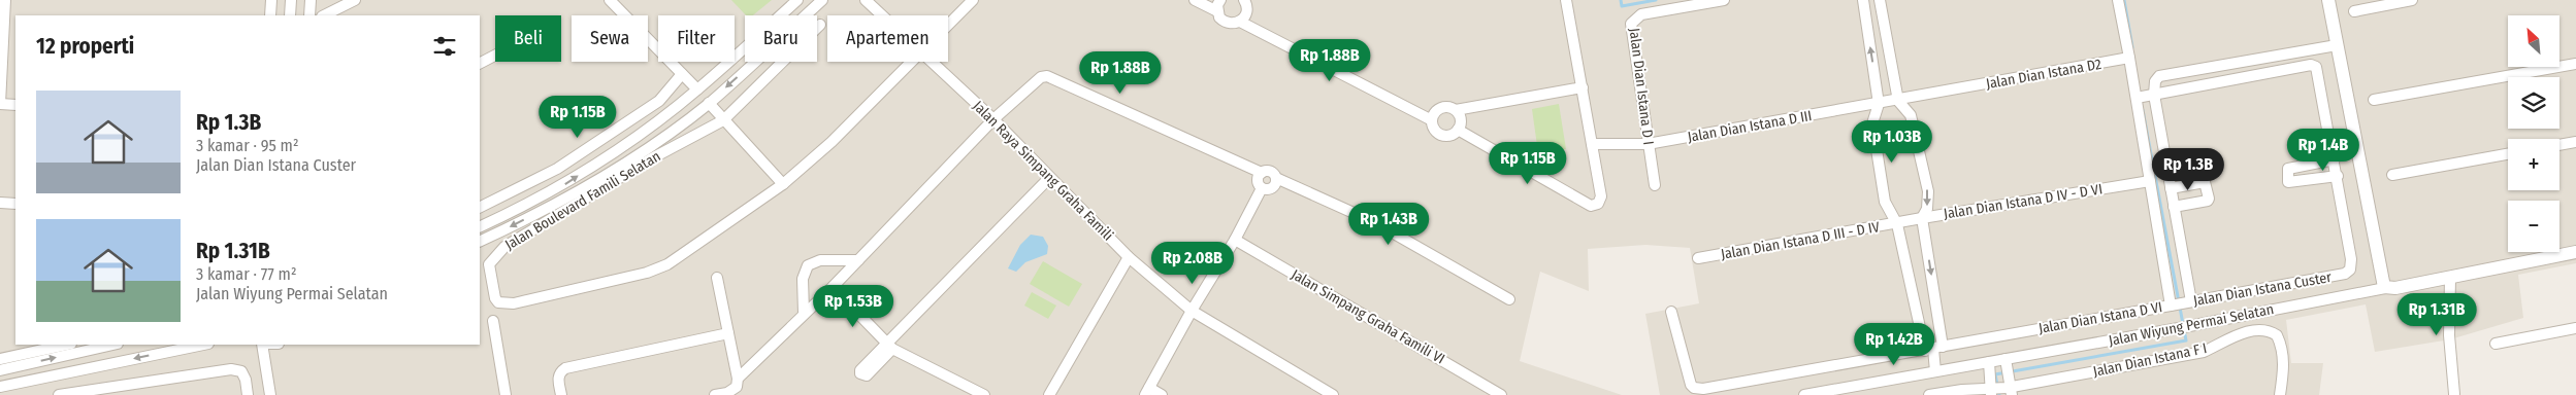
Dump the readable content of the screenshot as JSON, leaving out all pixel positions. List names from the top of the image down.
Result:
{
  "streets": {
    "street": [
      "Jalan Dian Istana D2",
      "Jalan Dian Istana D I",
      "Jalan Dian Istana D III",
      "Jalan Raya Simpang Graha Famili",
      "Jalan Boulevard Famili Selatan",
      "Jalan Dian Istana D IV - D VI",
      "Jalan Dian Istana D III - D IV",
      "Jalan Dian Istana Custer",
      "Jalan Simpang Graha Famili VI",
      "Jalan Dian Istana D VI",
      "Jalan Wiyung Permai Selatan",
      "Jalan Dian Istana F I"
    ]
  },
  "crossings": [
    ["Jalan Dian Istana D2", "Jalan Dian Istana D III"],
    ["Jalan Dian Istana D2", "Jalan Dian Istana D VI"],
    ["Jalan Dian Istana D I", "Jalan Dian Istana D III"],
    ["Jalan Dian Istana D IV - D VI", "Jalan Dian Istana D III - D IV"],
    ["Jalan Dian Istana D IV - D VI", "Jalan Dian Istana D VI"],
    ["Jalan Dian Istana D III - D IV", "Jalan Dian Istana D VI"],
    ["Jalan Dian Istana Custer", "Jalan Dian Istana D VI"]
  ],
  "north": "top left",
  "page": {
    "map_buttons": ["+", "−"],
    "chip": [
      "Beli",
      "Sewa",
      "Filter",
      "Baru",
      "Apartemen"
    ],
    "heading": "12 properti",
    "price": [
      "Rp 1.88B",
      "Rp 1.88B",
      "Rp 1.15B",
      "Rp 1.03B",
      "Rp 1.4B",
      "Rp 1.15B",
      "Rp 1.3B",
      "Rp 1.43B",
      "Rp 2.08B",
      "Rp 1.53B",
      "Rp 1.31B",
      "Rp 1.42B"
    ],
    "list": [
      {
        "name": "Rp 1.3B",
        "note": "3 kamar · 95 m² · Jalan Dian Istana Custer"
      },
      {
        "name": "Rp 1.31B",
        "note": "3 kamar · 77 m² · Jalan Wiyung Permai Selatan"
      }
    ]
  }
}
